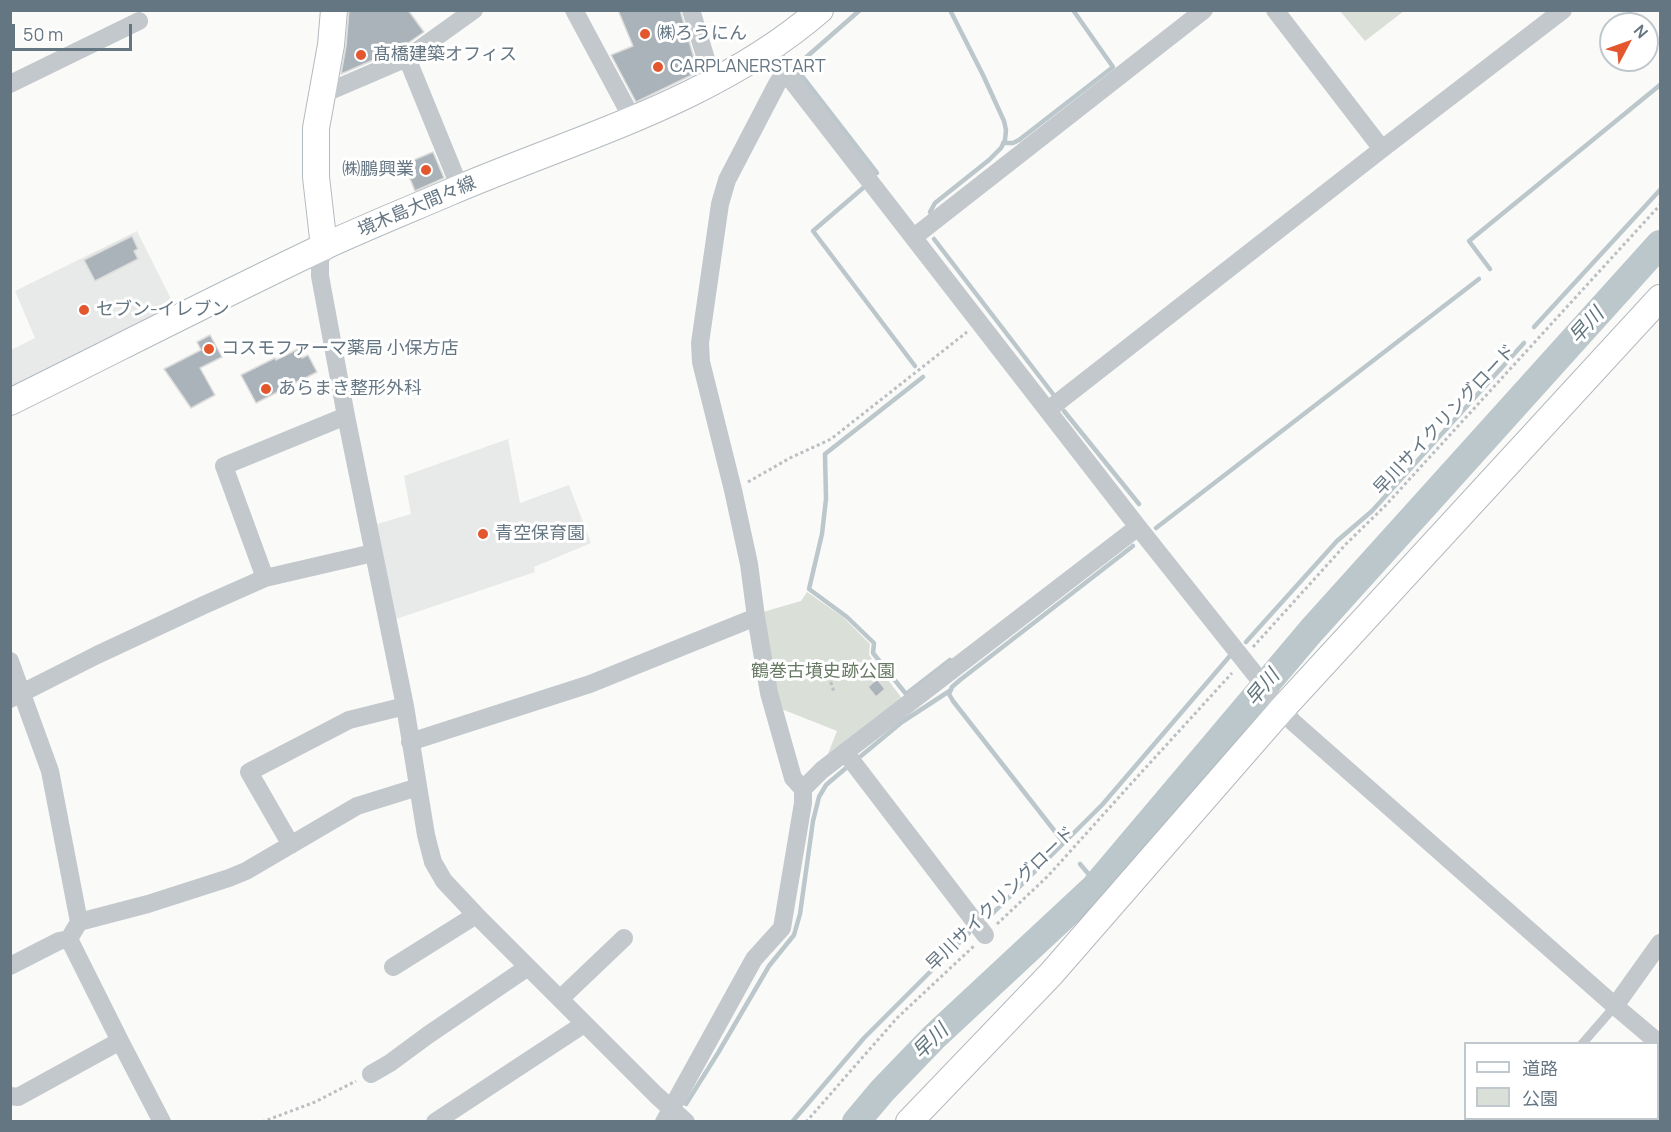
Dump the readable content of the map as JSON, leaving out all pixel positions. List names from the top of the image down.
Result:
{
  "streets": {
    "street": ["境木島大間々線"],
    "path": ["早川サイクリングロード"]
  },
  "water": ["早川"],
  "parks": ["鶴巻古墳史跡公園"],
  "places": [
    "㈱ろうにん",
    "髙橋建築オフィス",
    "CARPLANERSTART",
    "㈱鵬興業",
    "セブン-イレブン",
    "コスモファーマ薬局 小保方店",
    "あらまき整形外科",
    "青空保育園"
  ],
  "legend": ["道路", "公園"],
  "scale_bar": "50 m",
  "north": "top right"
}
